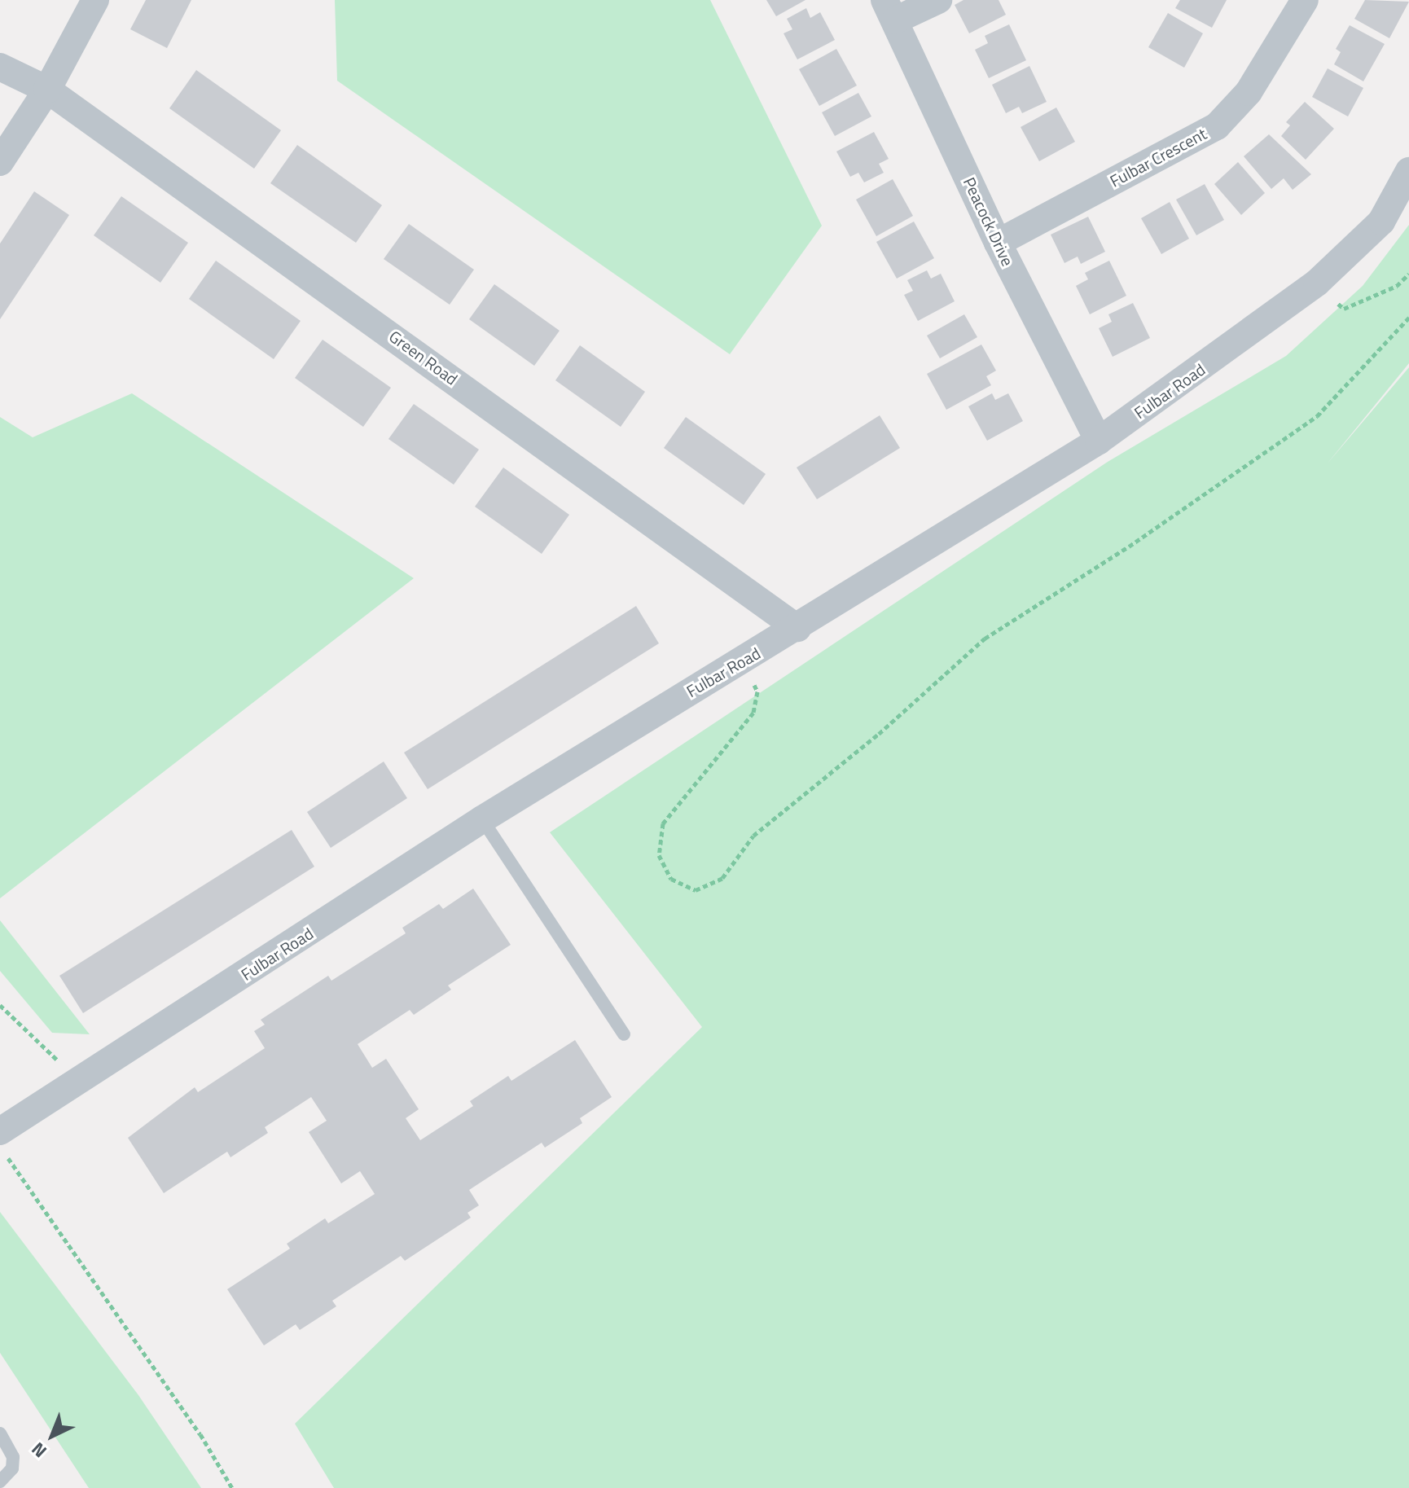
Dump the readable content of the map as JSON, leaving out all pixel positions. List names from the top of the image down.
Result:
{
  "streets": {
    "street": [
      "Fulbar Crescent",
      "Peacock Drive",
      "Green Road",
      "Fulbar Road"
    ]
  },
  "crossings": [
    ["Fulbar Crescent", "Peacock Drive"],
    ["Peacock Drive", "Fulbar Road"],
    ["Green Road", "Fulbar Road"]
  ],
  "north": "bottom left"
}
